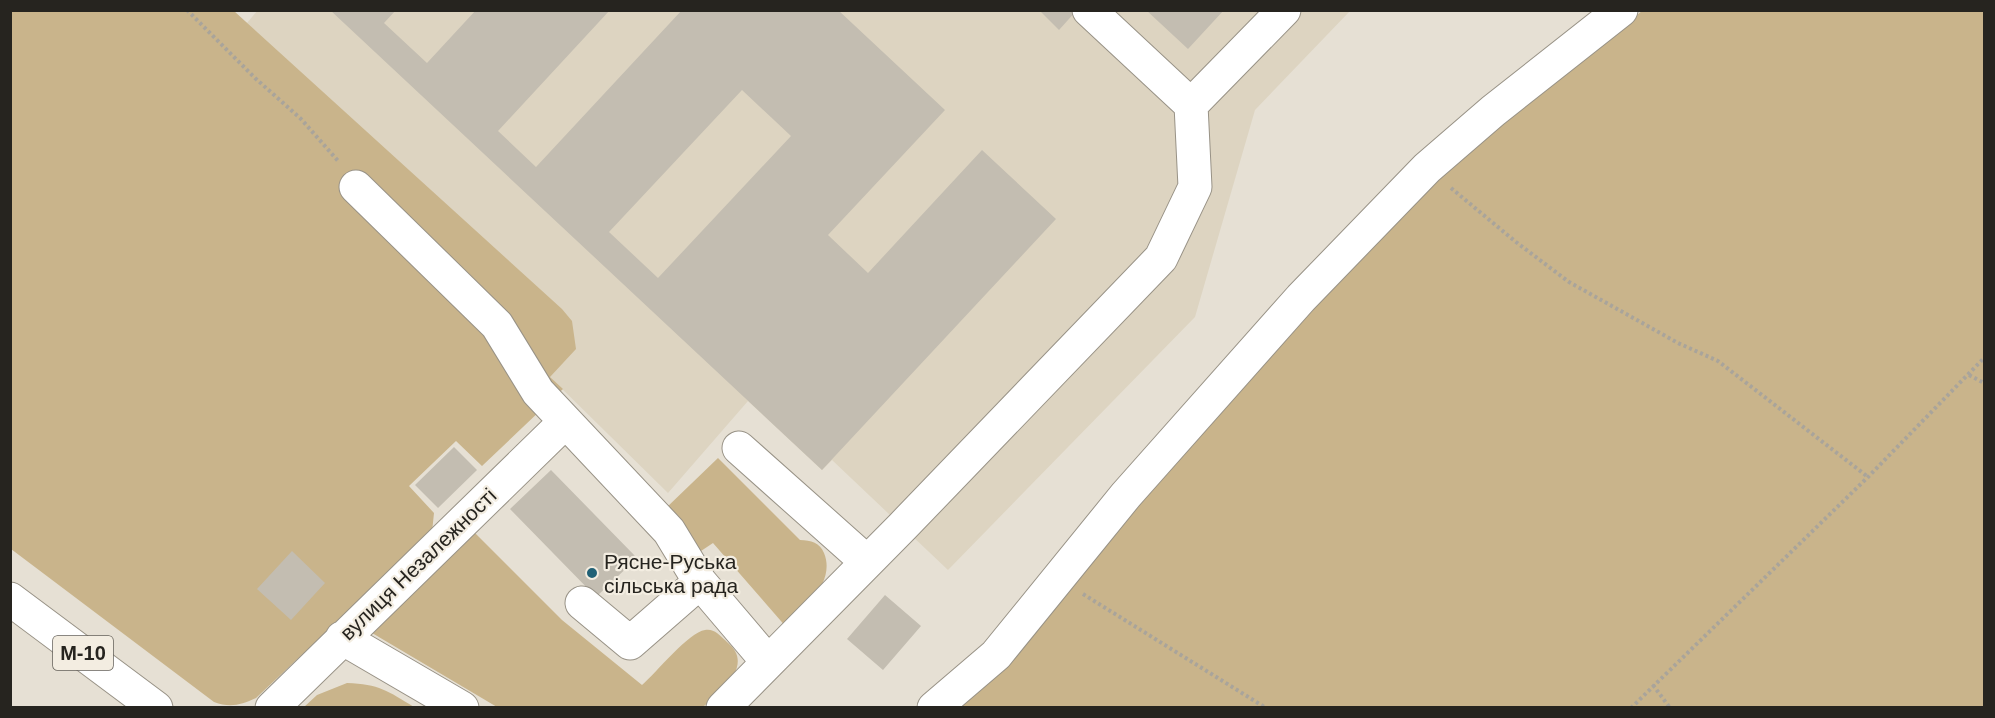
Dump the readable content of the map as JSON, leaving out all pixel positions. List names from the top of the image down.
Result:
{
  "streets": {
    "street": ["вулиця Незалежності", "М-10"]
  },
  "places": ["Рясне-Руська сільська рада"]
}
